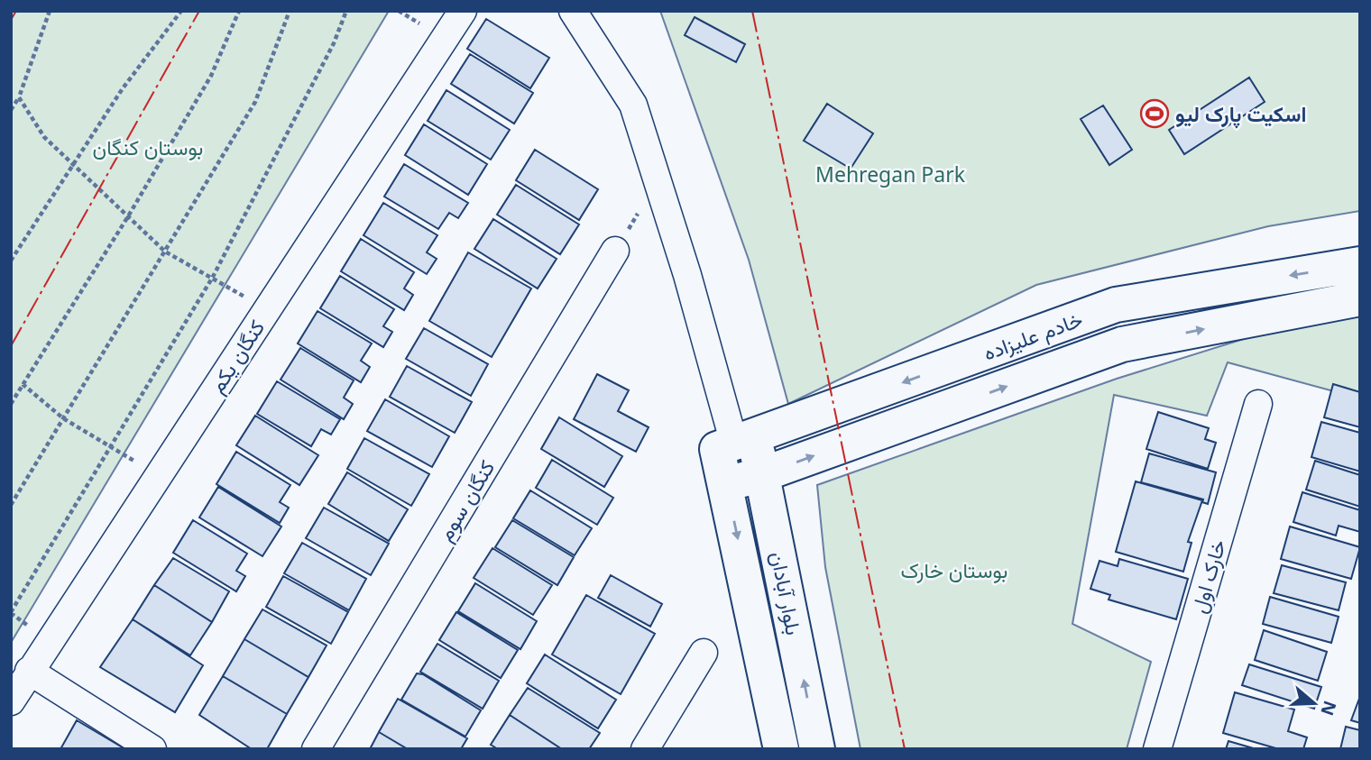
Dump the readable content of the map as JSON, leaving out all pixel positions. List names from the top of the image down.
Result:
{
  "streets": {
    "main road": ["خادم علیزاده", "بلوار آبادان"],
    "street": ["کنگان یکم", "کنگان سوم", "خارک اول"]
  },
  "crossings": [
    ["خادم علیزاده", "بلوار آبادان"]
  ],
  "parks": ["بوستان کنگان", "Mehregan Park", "بوستان خارک"],
  "places": {
    "sports": ["اسکیت پارک لیو"]
  },
  "north": "right"
}
